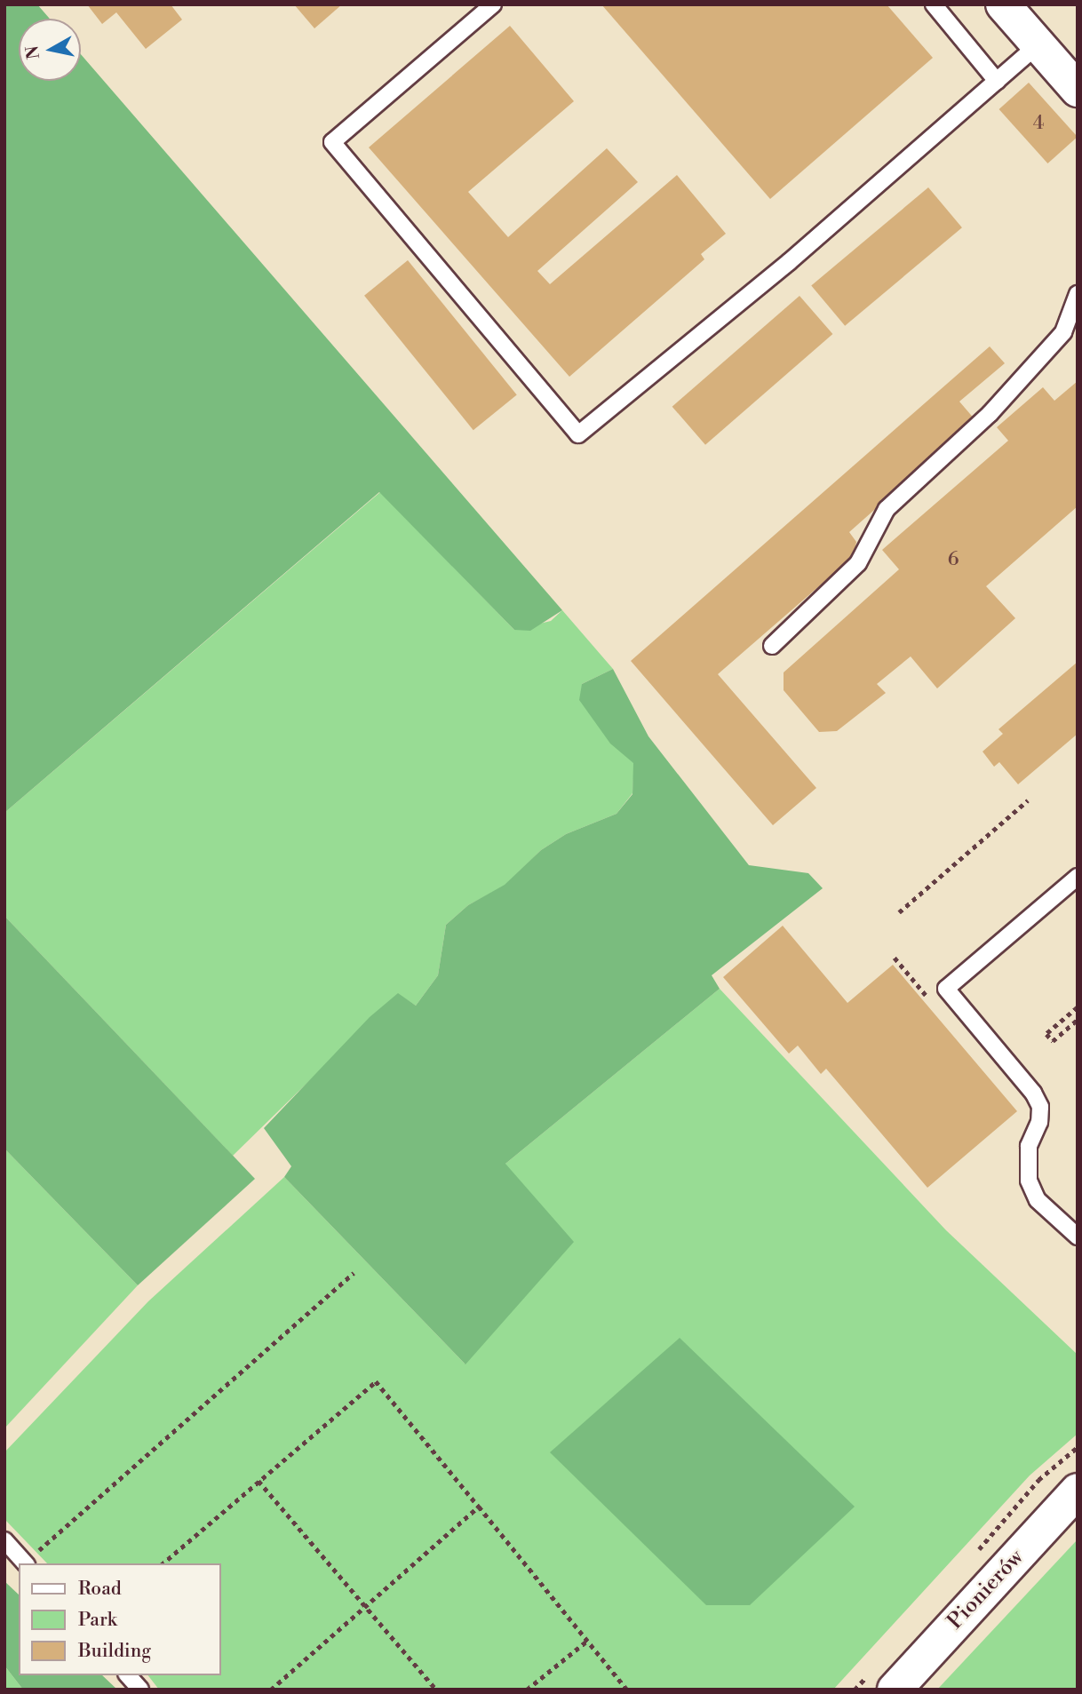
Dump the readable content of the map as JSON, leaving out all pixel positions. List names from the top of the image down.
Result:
{
  "streets": {
    "street": ["Pionierów"]
  },
  "house_numbers": ["4", "6"],
  "legend": ["Road", "Park", "Building"],
  "north": "left"
}
